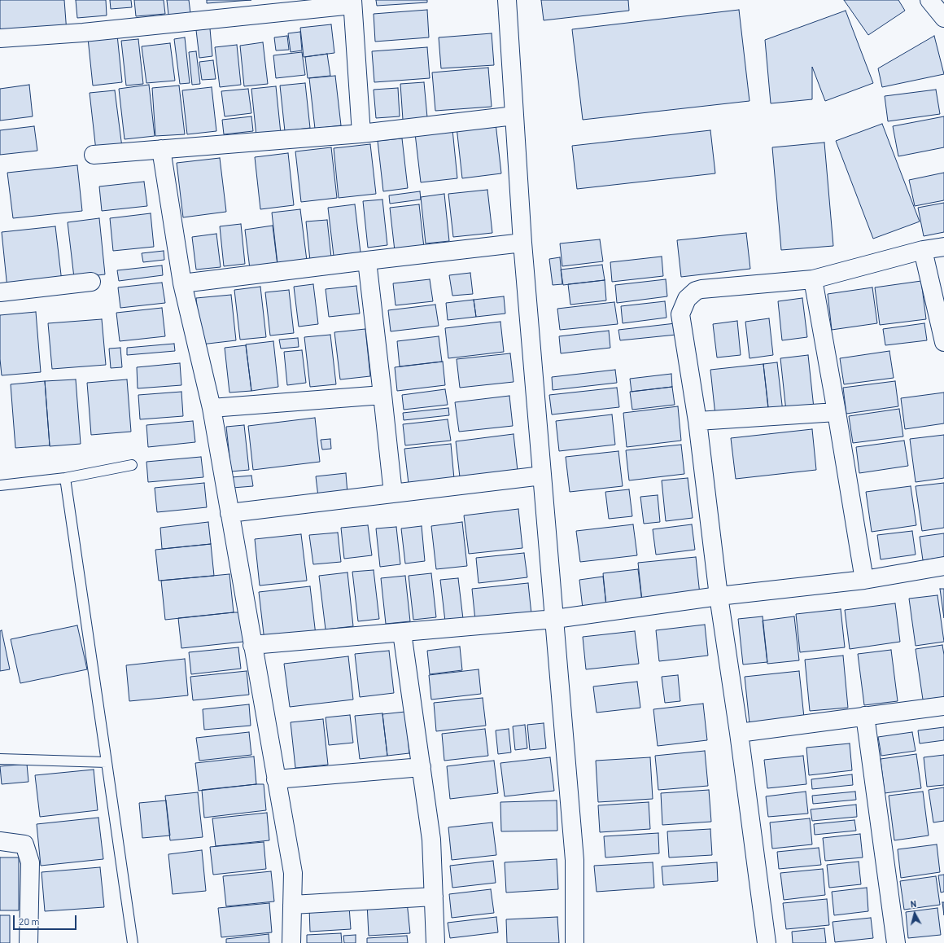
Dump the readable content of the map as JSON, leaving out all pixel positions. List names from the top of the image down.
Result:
{
  "scale_bar": "20 m",
  "north": "top"
}
